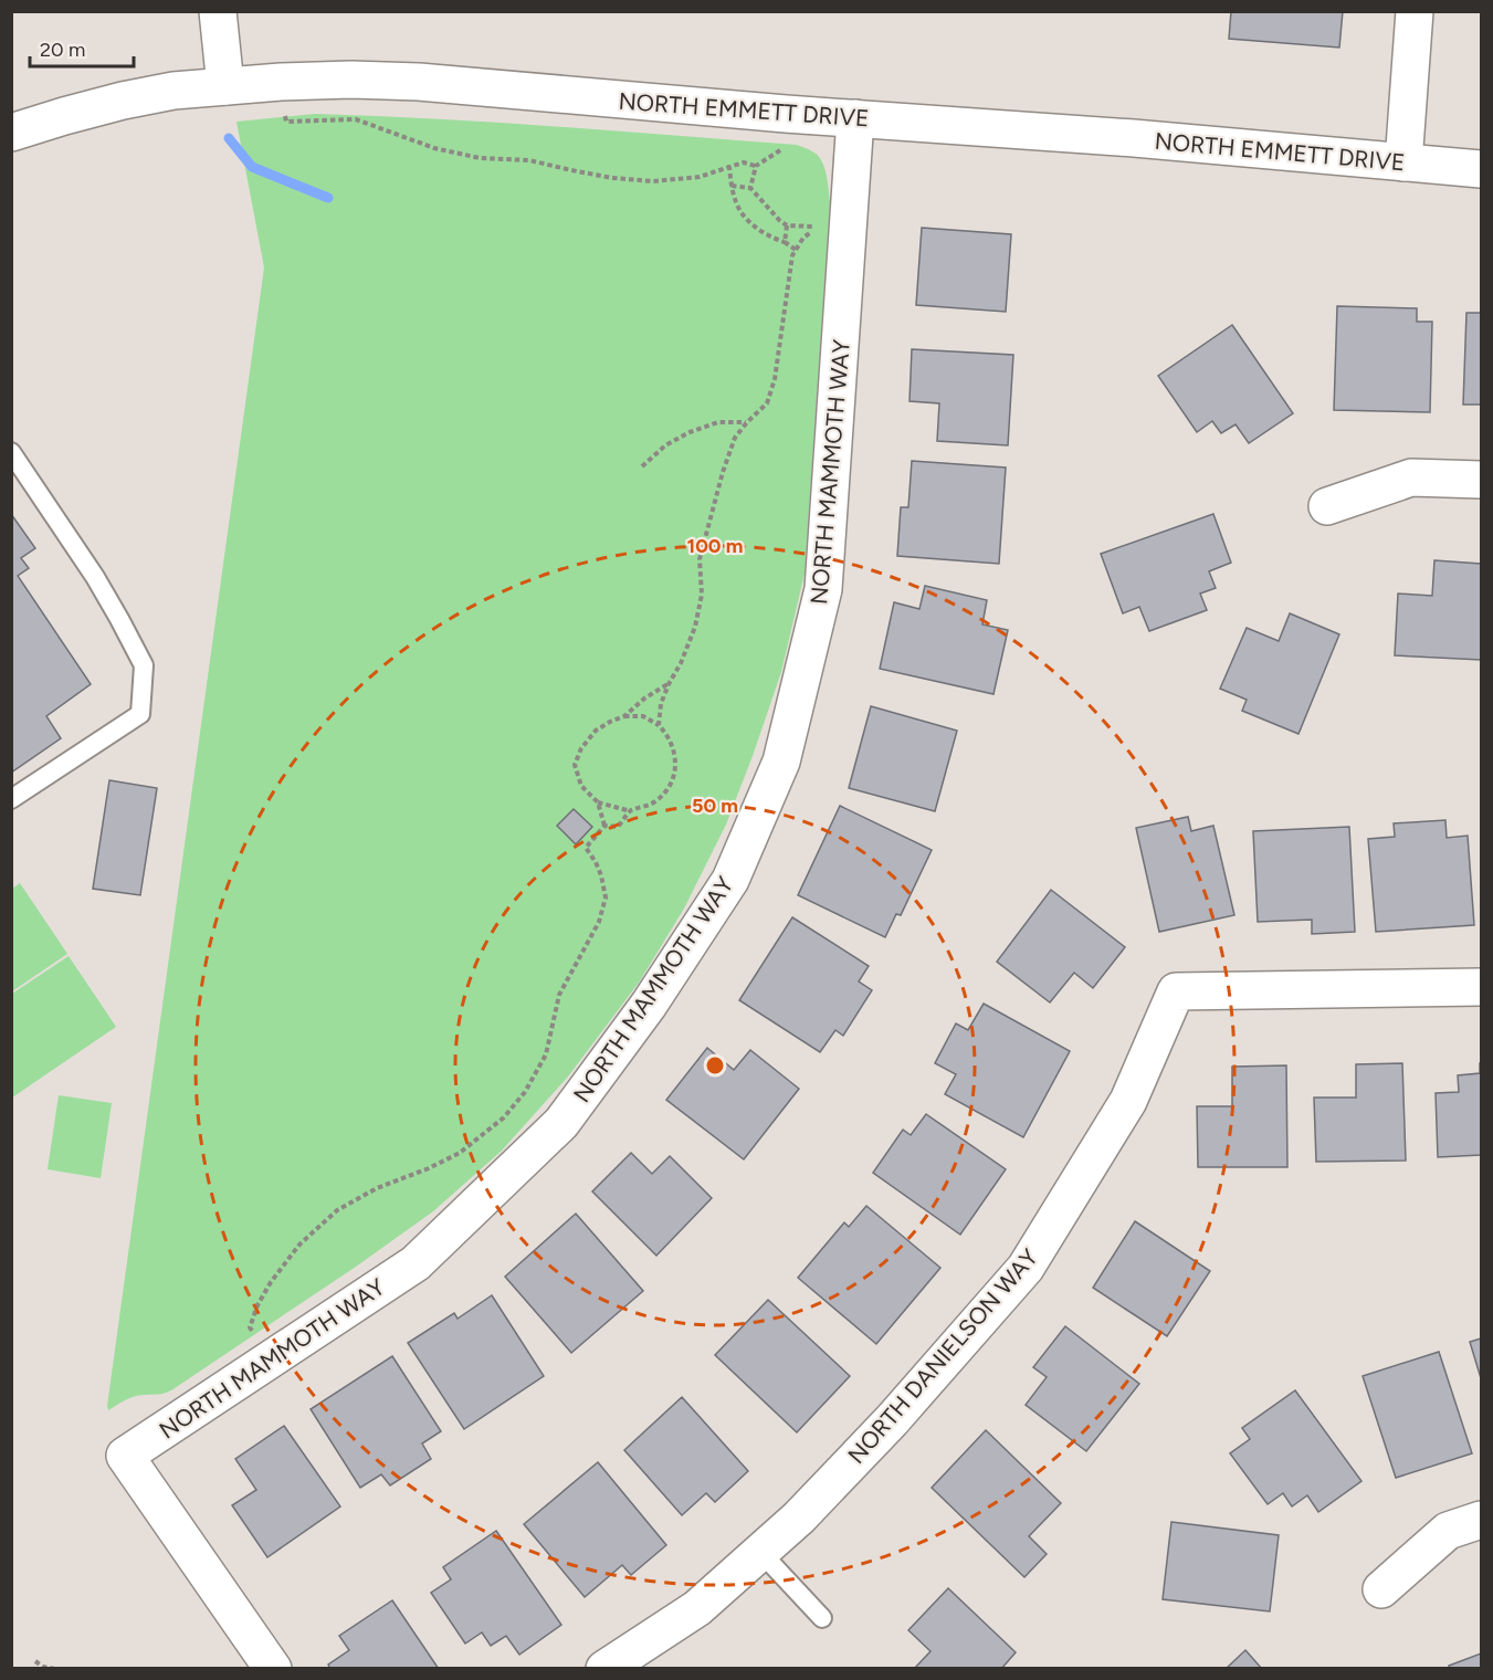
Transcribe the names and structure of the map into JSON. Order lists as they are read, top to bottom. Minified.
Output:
{"streets":{"street":["NORTH EMMETT DRIVE","NORTH MAMMOTH WAY","NORTH DANIELSON WAY"]},"crossings":[["NORTH EMMETT DRIVE","NORTH MAMMOTH WAY"]],"scale_bar":"20 m","rings":["100 m","50 m"]}
